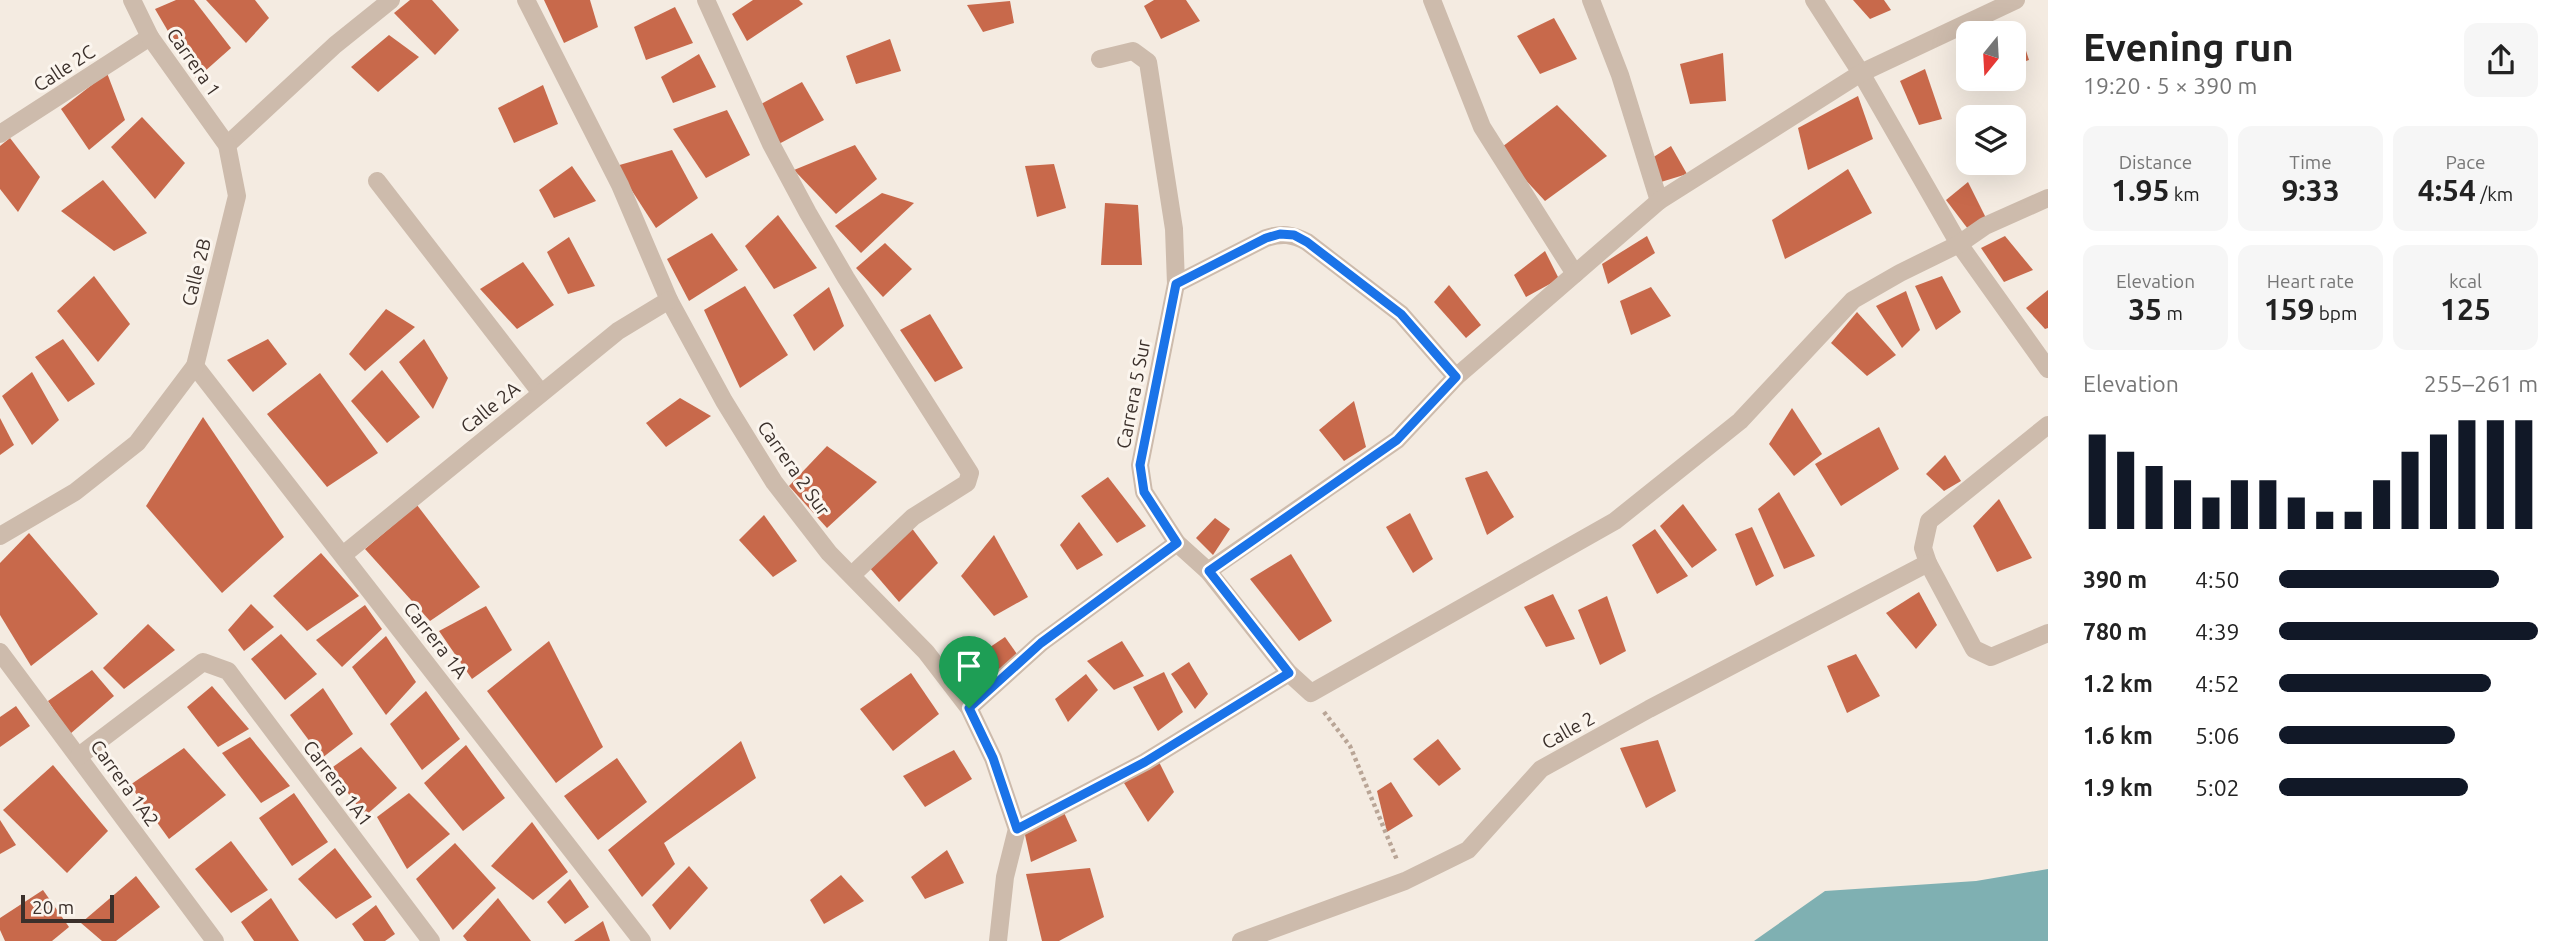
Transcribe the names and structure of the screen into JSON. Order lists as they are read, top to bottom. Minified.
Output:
{"streets":{"street":["Carrera 1","Calle 2C","Calle 2B","Carrera 5 Sur","Calle 2A","Carrera 2 Sur","Carrera 1A","Calle 2","Carrera 1A2","Carrera 1A1"]},"crossings":[["Carrera 1","Calle 2C"],["Carrera 1","Calle 2B"],["Calle 2B","Carrera 1A"],["Calle 2A","Carrera 2 Sur"],["Calle 2A","Carrera 1A"],["Carrera 1A2","Carrera 1A1"]],"scale_bar":"20 m","north":"bottom","page":{"heading":["Evening run","19:20 · 5 × 390 m"],"stats":[["Distance","1.95 km"],["Time","9:33"],["Pace","4:54 /km"],["Elevation","35 m"],["Heart rate","159 bpm"],["kcal","125"]],"chart":["Elevation","255–261 m"],"list":[{"name":"390 m","note":"4:50"},{"name":"780 m","note":"4:39"},{"name":"1.2 km","note":"4:52"},{"name":"1.6 km","note":"5:06"},{"name":"1.9 km","note":"5:02"}],"scale":"20 m"}}
